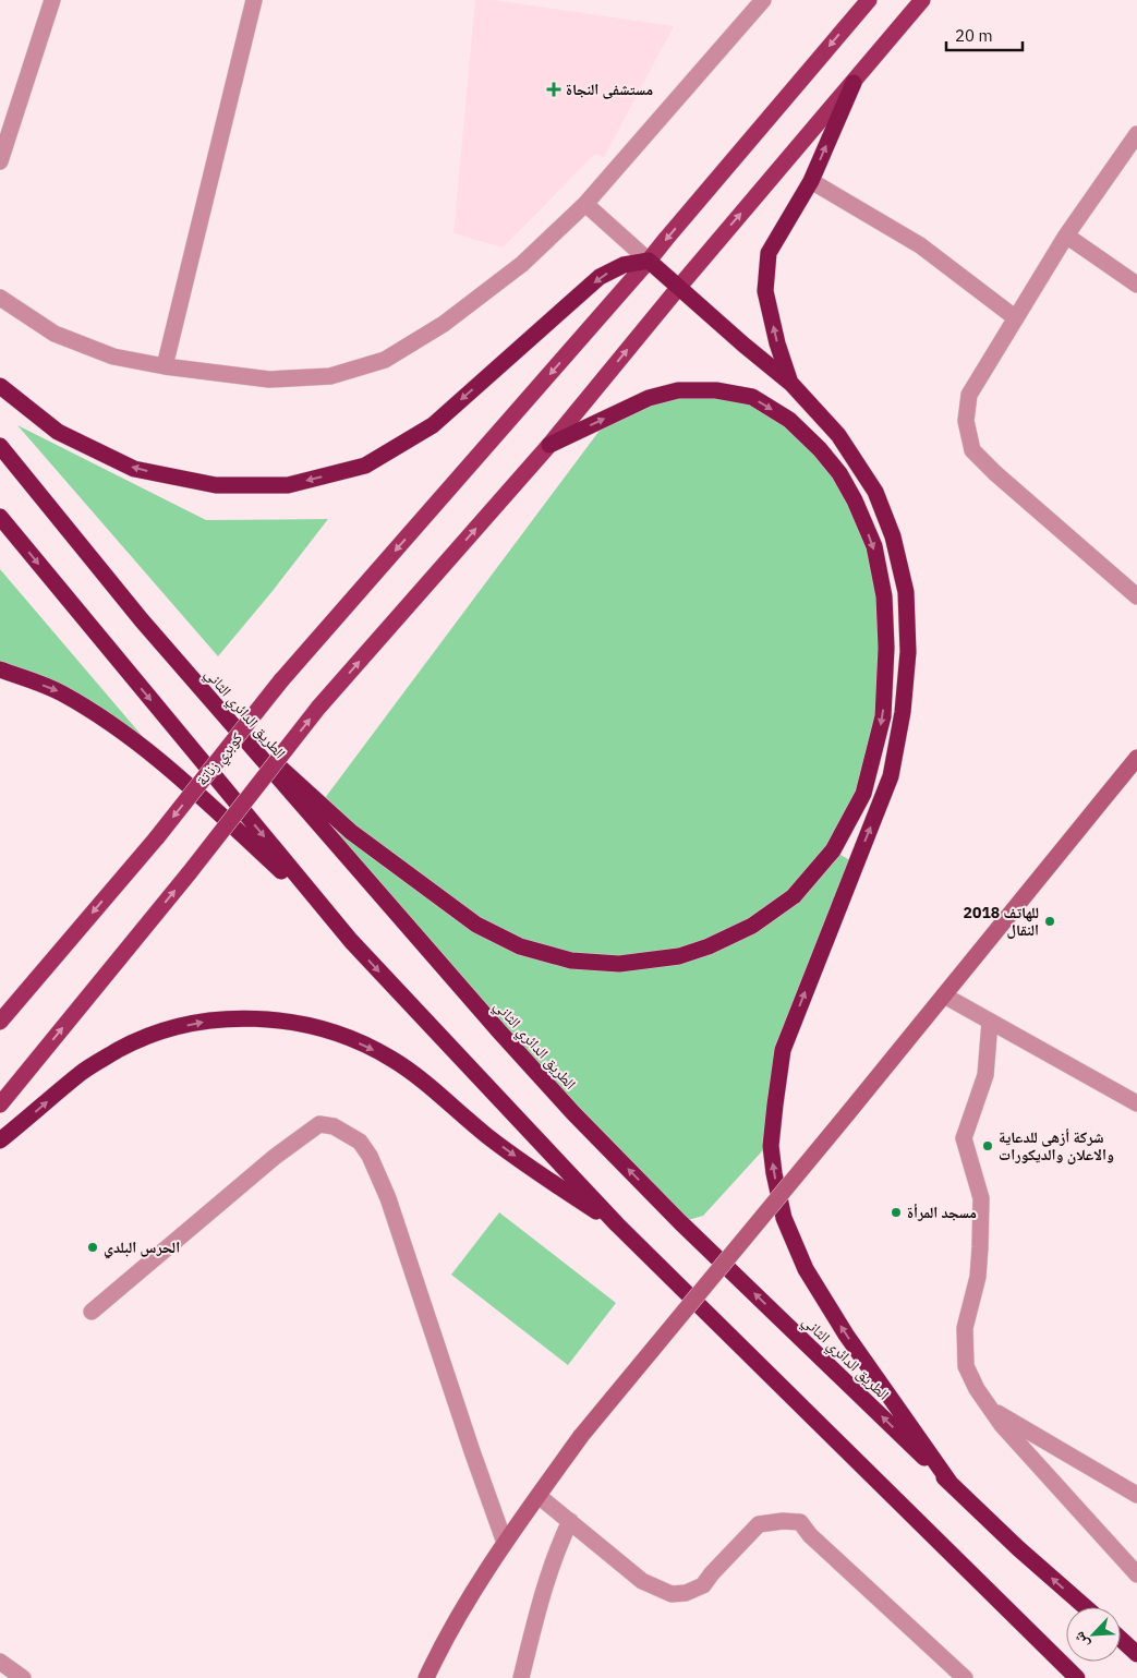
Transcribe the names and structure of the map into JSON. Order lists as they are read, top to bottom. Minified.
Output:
{"streets":{"highway":["الطريق الدائري الثاني"],"main road":["كوبري زناتة"]},"places":{"health":["مستشفى النجاة"],"other":["2018 للهاتف النقال","شركة أزهى للدعاية والاعلان والديكورات","مسجد المرأة","الحرس البلدي"]},"scale_bar":"20 m","north":"bottom left"}
